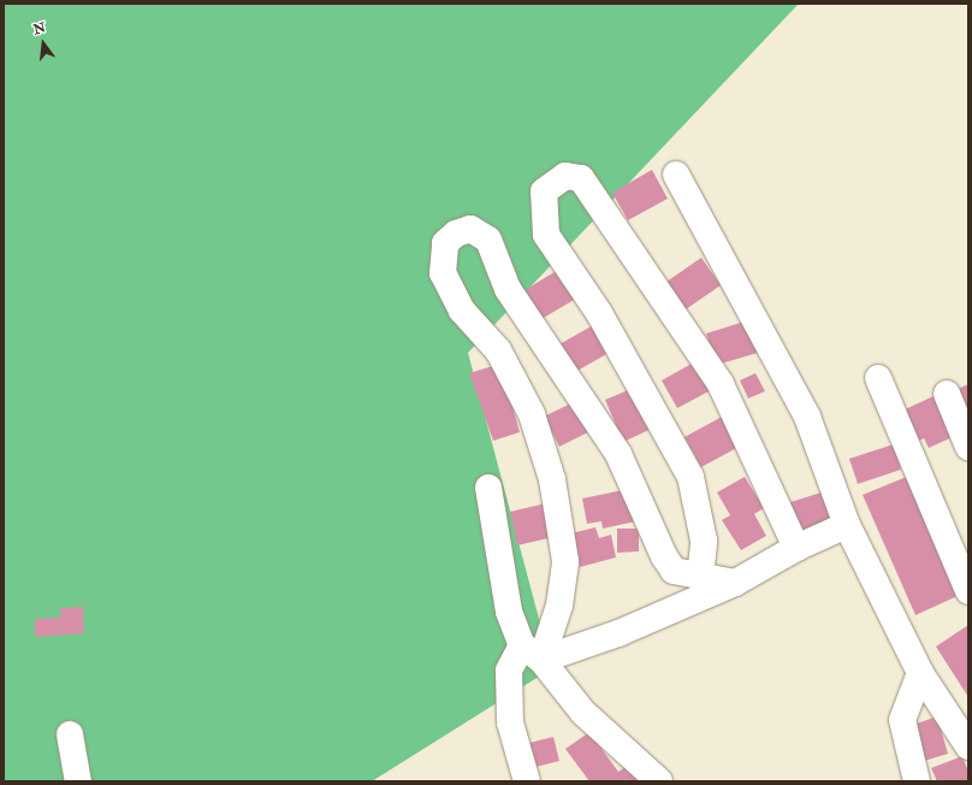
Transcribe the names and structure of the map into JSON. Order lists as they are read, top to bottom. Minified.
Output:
{"north":"top"}
